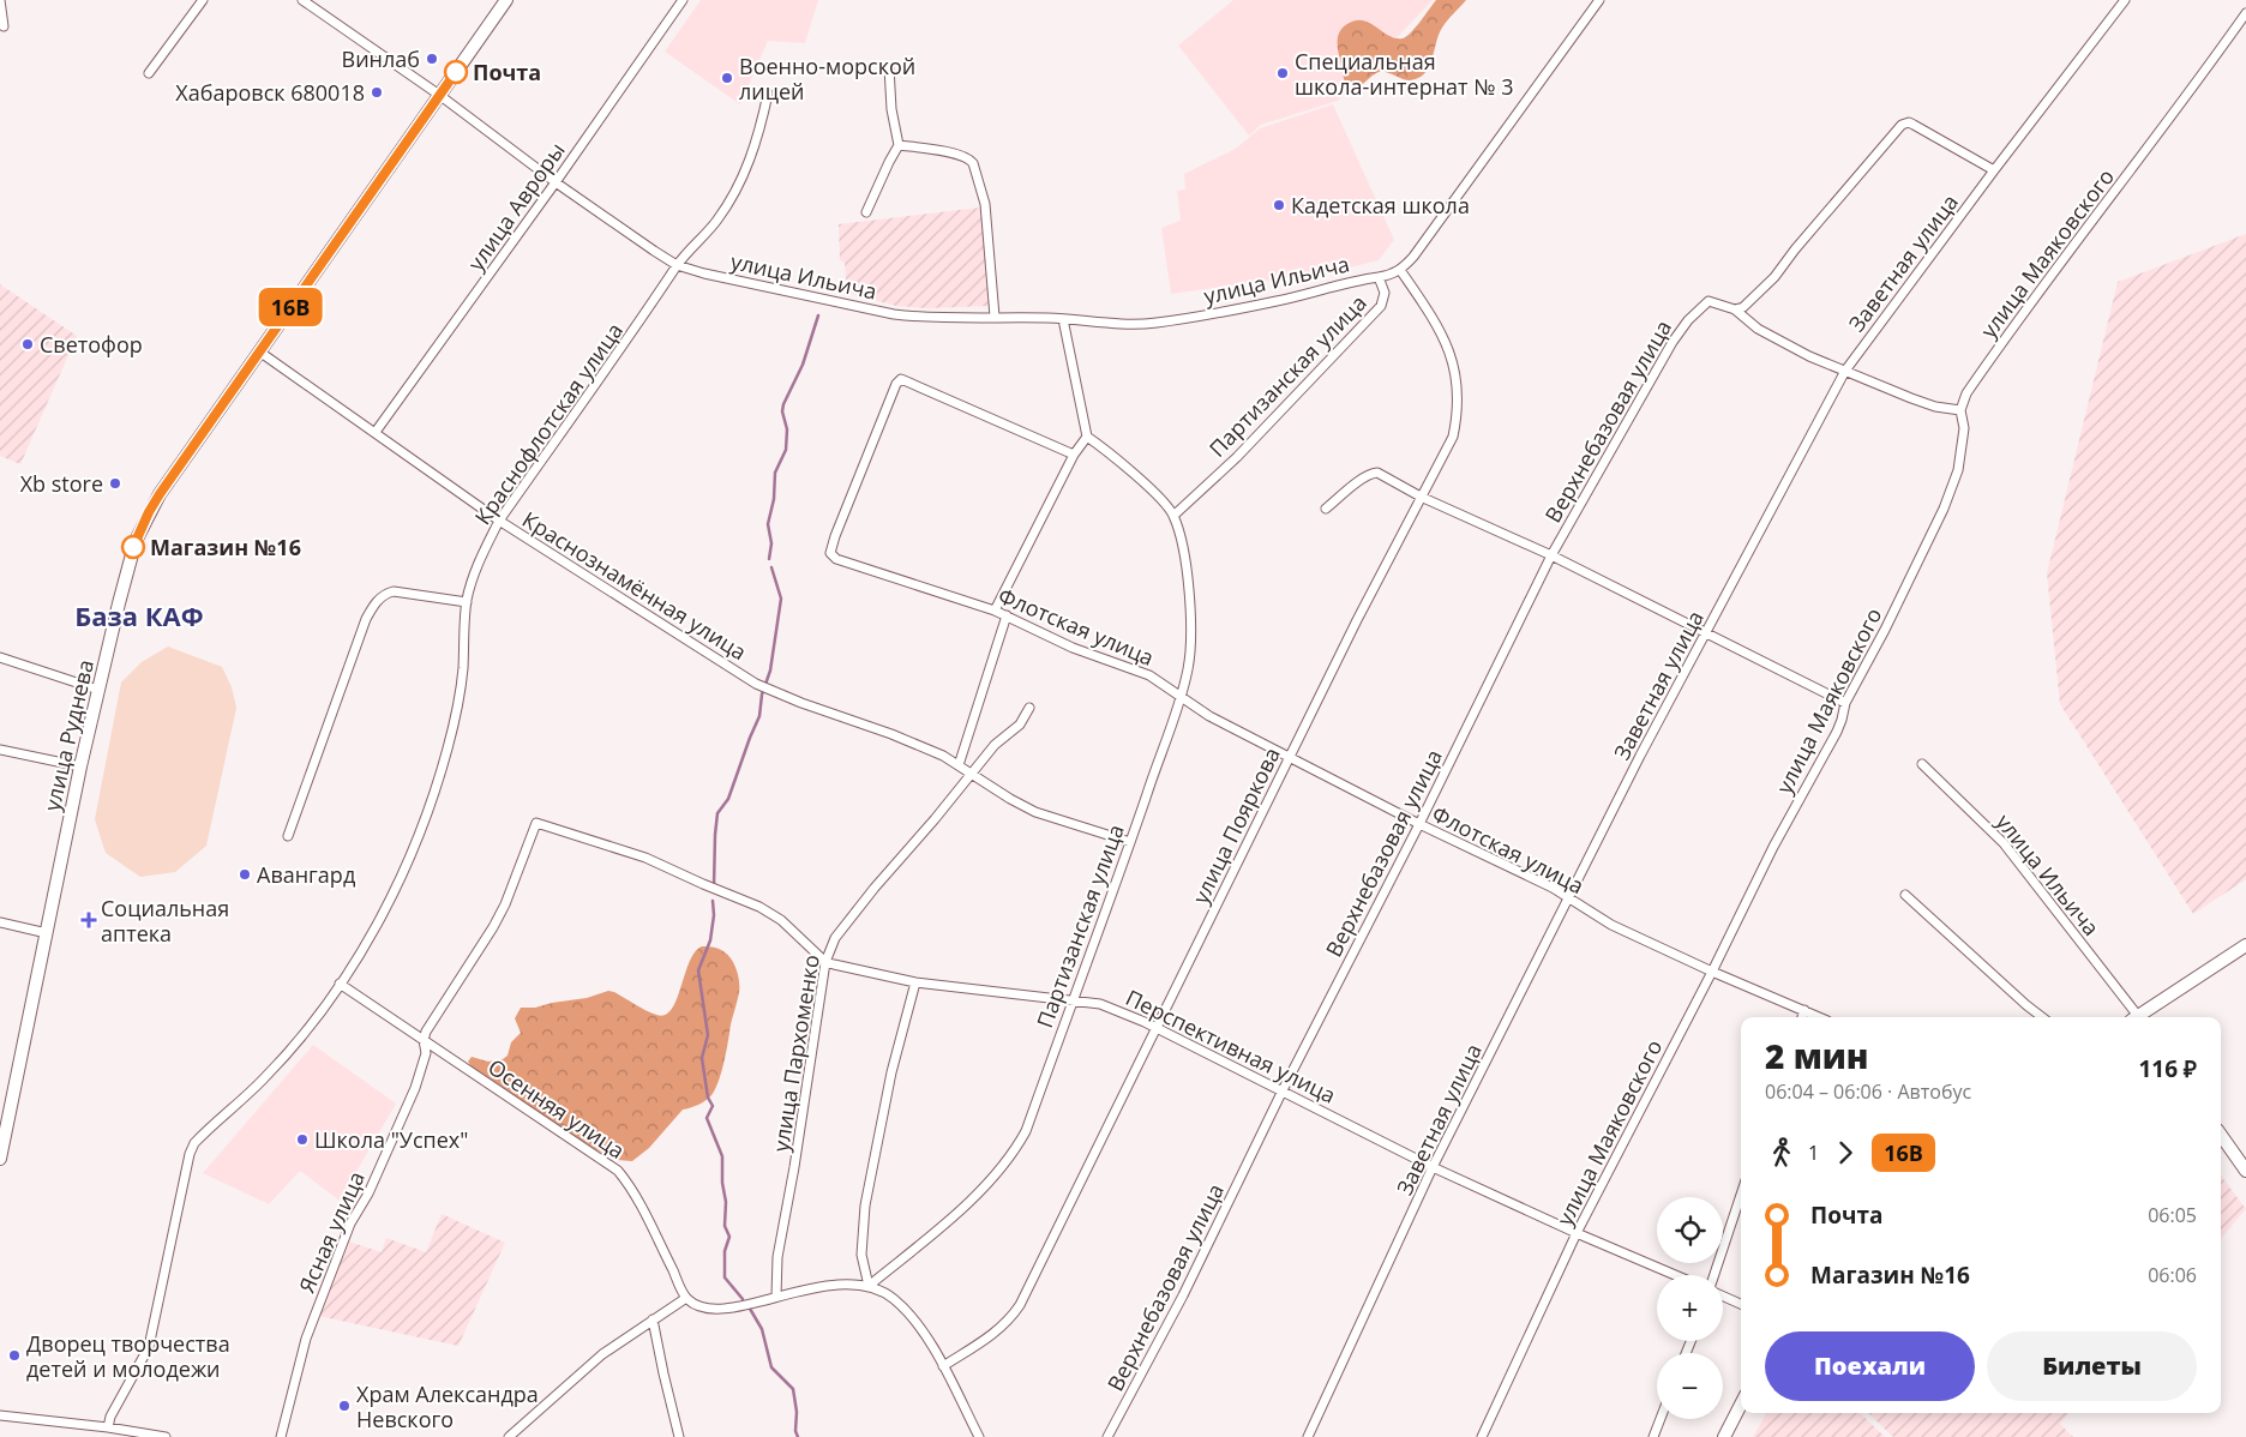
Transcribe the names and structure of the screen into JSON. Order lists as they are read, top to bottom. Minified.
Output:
{"streets":{"main road":["улица Руднева"],"street":["улица Авроры","улица Маяковского","Заветная улица","улица Ильича","Партизанская улица","Верхнебазовая улица","Краснофлотская улица","Краснознамённая улица","Флотская улица","улица Пояркова","Перспективная улица","улица Пархоменко","Осенняя улица","Ясная улица"]},"crossings":[["улица Авроры","улица Ильича"],["улица Авроры","Краснознамённая улица"],["улица Маяковского","Флотская улица"],["улица Маяковского","Перспективная улица"],["Заветная улица","Флотская улица"],["Заветная улица","Перспективная улица"],["улица Ильича","Партизанская улица"],["улица Ильича","Краснофлотская улица"],["улица Ильича","улица Руднева"],["Партизанская улица","Флотская улица"],["Партизанская улица","улица Пояркова"],["Партизанская улица","Перспективная улица"],["Верхнебазовая улица","Флотская улица"],["Верхнебазовая улица","Перспективная улица"],["Краснофлотская улица","Краснознамённая улица"],["Краснофлотская улица","Осенняя улица"],["Краснознамённая улица","улица Руднева"],["Флотская улица","улица Пояркова"],["улица Пояркова","Перспективная улица"],["Перспективная улица","улица Пархоменко"],["Перспективная улица","Ясная улица"],["Осенняя улица","Ясная улица"]],"districts":["База КАФ"],"places":{"other":["Винлаб","Почта","Специальная школа-интернат № 3","Военно-морской лицей","Хабаровск 680018","Кадетская школа","Светофор","Xb store","Магазин №16","Авангард","Школа \"Успех\"","Дворец творчества детей и молодежи","Храм Александра Невского"],"health":["Социальная аптека"]},"lines":["bus line 16В"],"page":{"on_map":"16В","heading":["2 мин","06:04 – 06:06 · Автобус","116 ₽"],"legs":["1","16В"],"list":[{"name":"Почта","value":"06:05"},{"name":"Магазин №16","value":"06:06"}],"map_buttons":["+","−"],"buttons":["Поехали","Билеты"]}}
